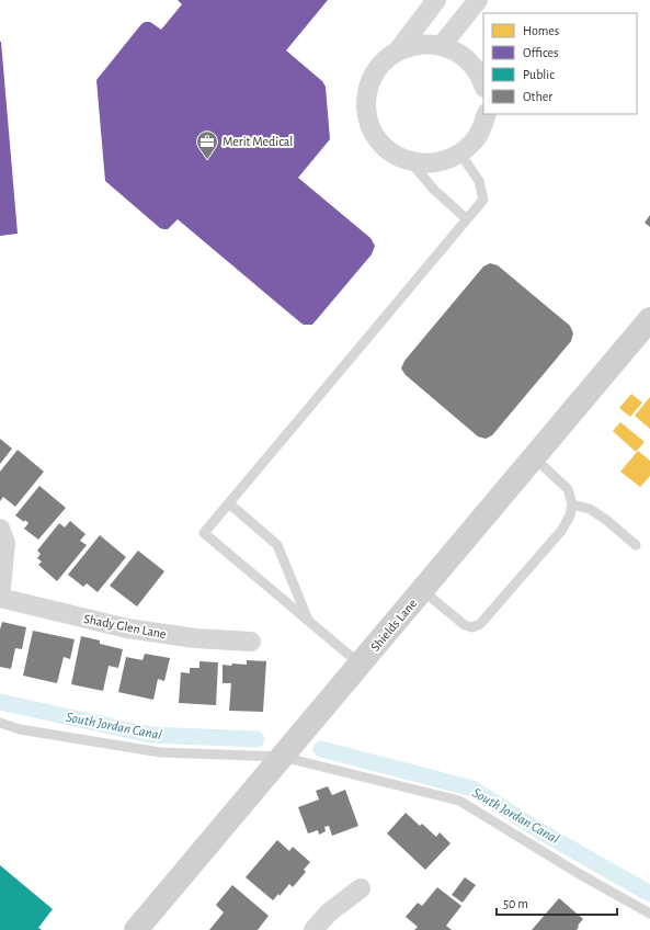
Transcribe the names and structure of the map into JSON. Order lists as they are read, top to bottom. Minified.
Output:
{"streets":{"main road":["Shields Lane"],"street":["Shady Glen Lane"]},"water":["South Jordan Canal"],"places":{"office":["Merit Medical"]},"legend":["Homes","Offices","Public","Other"],"scale_bar":"50 m"}
